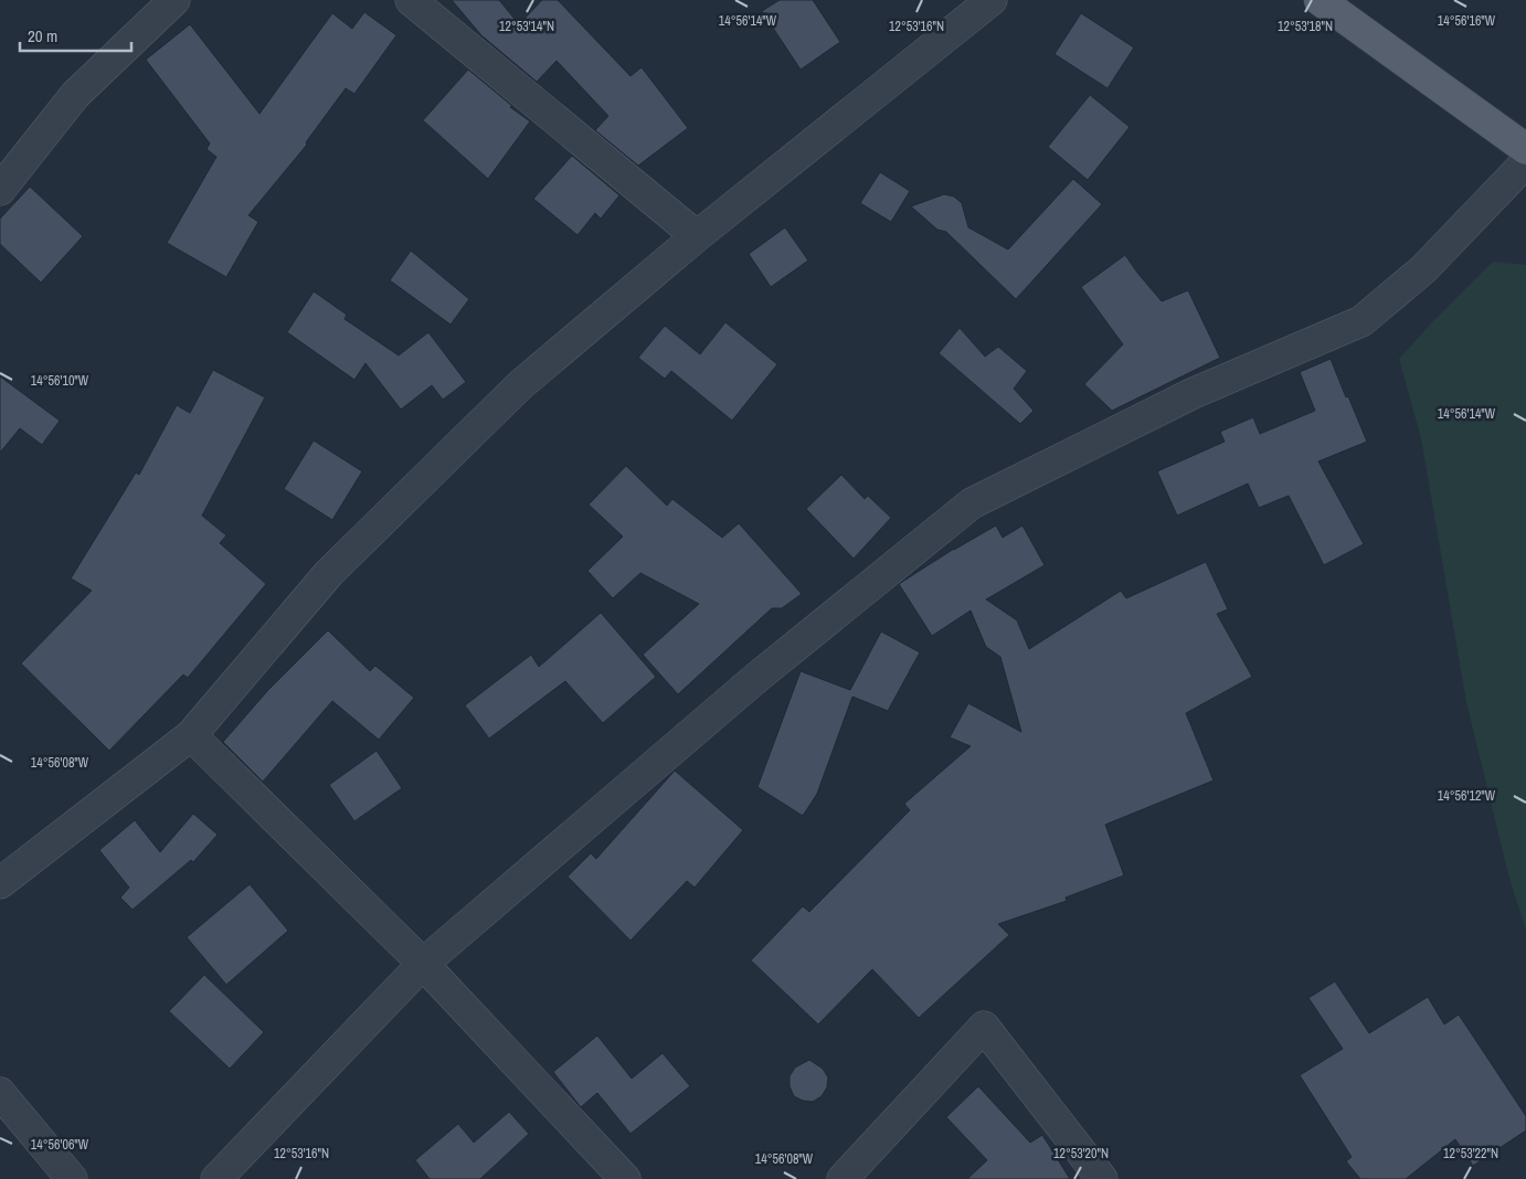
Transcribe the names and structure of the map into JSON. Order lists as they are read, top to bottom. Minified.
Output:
{"scale_bar":"20 m","coordinates":["14°56'14\"W","14°56'16\"W","12°53'14\"N","12°53'16\"N","12°53'18\"N","14°56'10\"W","14°56'08\"W","14°56'12\"W","14°56'06\"W","12°53'20\"N","12°53'22\"N"]}
